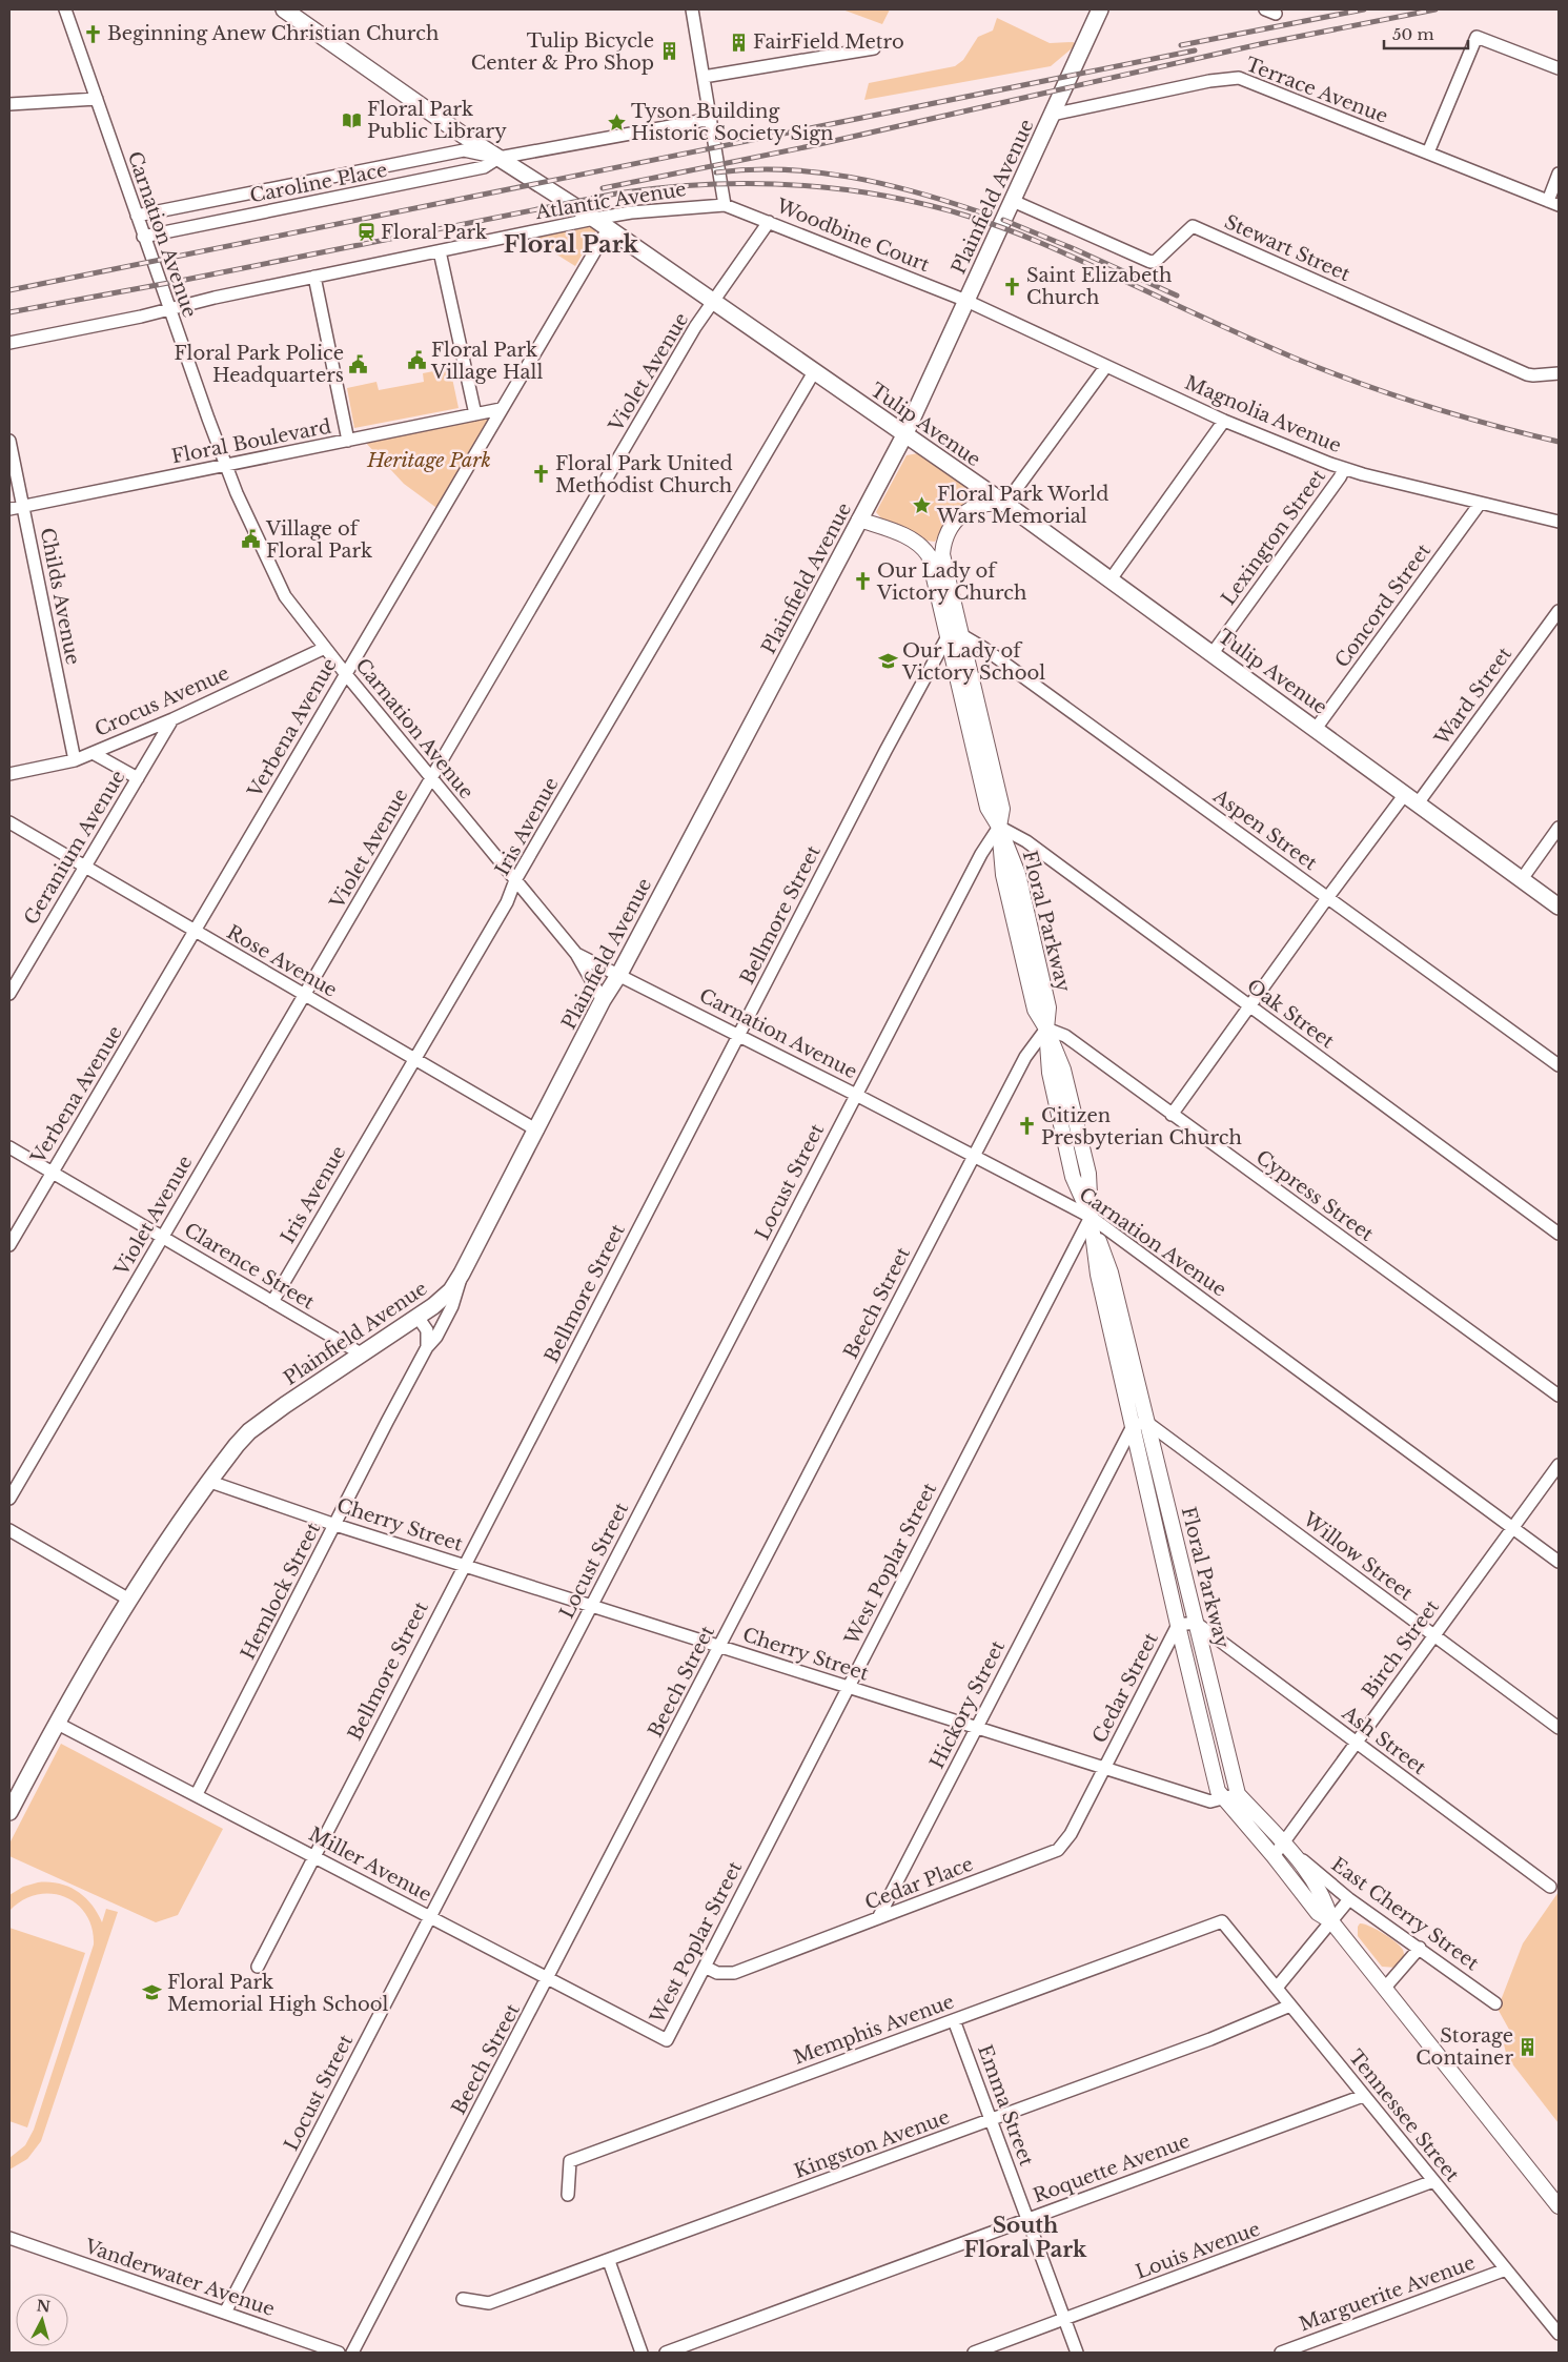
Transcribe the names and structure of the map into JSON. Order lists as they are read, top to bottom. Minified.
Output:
{"streets":{"main road":["Plainfield Avenue","Tulip Avenue"],"street":["Terrace Avenue","Caroline Place","Atlantic Avenue","Carnation Avenue","Woodbine Court","Stewart Street","Violet Avenue","Magnolia Avenue","Floral Boulevard","Lexington Street","Childs Avenue","Concord Street","Ward Street","Crocus Avenue","Verbena Avenue","Iris Avenue","Aspen Street","Geranium Avenue","Bellmore Street","Floral Parkway","Rose Avenue","Oak Street","Locust Street","Cypress Street","Clarence Street","Beech Street","Cherry Street","Willow Street","West Poplar Street","Hemlock Street","Birch Street","Cedar Street","Hickory Street","Ash Street","Miller Avenue","Cedar Place","East Cherry Street","Memphis Avenue","Emma Street","Tennessee Street","Kingston Avenue","Roquette Avenue","Louis Avenue","Vanderwater Avenue","Marguerite Avenue"]},"crossings":[["Terrace Avenue","Plainfield Avenue"],["Caroline Place","Carnation Avenue"],["Caroline Place","Tulip Avenue"],["Plainfield Avenue","Carnation Avenue"],["Plainfield Avenue","Woodbine Court"],["Plainfield Avenue","Stewart Street"],["Plainfield Avenue","Magnolia Avenue"],["Plainfield Avenue","Tulip Avenue"],["Plainfield Avenue","Rose Avenue"],["Plainfield Avenue","Clarence Street"],["Plainfield Avenue","Cherry Street"],["Plainfield Avenue","Hemlock Street"],["Plainfield Avenue","Miller Avenue"],["Atlantic Avenue","Carnation Avenue"],["Atlantic Avenue","Woodbine Court"],["Atlantic Avenue","Tulip Avenue"],["Carnation Avenue","Violet Avenue"],["Carnation Avenue","Floral Boulevard"],["Carnation Avenue","Crocus Avenue"],["Carnation Avenue","Verbena Avenue"],["Carnation Avenue","Iris Avenue"],["Carnation Avenue","Bellmore Street"],["Carnation Avenue","Floral Parkway"],["Carnation Avenue","Locust Street"],["Carnation Avenue","Beech Street"],["Carnation Avenue","West Poplar Street"],["Carnation Avenue","Birch Street"],["Woodbine Court","Violet Avenue"],["Woodbine Court","Magnolia Avenue"],["Violet Avenue","Tulip Avenue"],["Violet Avenue","Rose Avenue"],["Violet Avenue","Clarence Street"],["Magnolia Avenue","Lexington Street"],["Magnolia Avenue","Concord Street"],["Tulip Avenue","Lexington Street"],["Tulip Avenue","Concord Street"],["Tulip Avenue","Ward Street"],["Tulip Avenue","Verbena Avenue"],["Tulip Avenue","Iris Avenue"],["Floral Boulevard","Childs Avenue"],["Floral Boulevard","Verbena Avenue"],["Childs Avenue","Crocus Avenue"],["Ward Street","Aspen Street"],["Ward Street","Oak Street"],["Ward Street","Cypress Street"],["Crocus Avenue","Geranium Avenue"],["Verbena Avenue","Rose Avenue"],["Verbena Avenue","Clarence Street"],["Iris Avenue","Rose Avenue"],["Iris Avenue","Clarence Street"],["Aspen Street","Bellmore Street"],["Aspen Street","Floral Parkway"],["Geranium Avenue","Rose Avenue"],["Bellmore Street","Floral Parkway"],["Bellmore Street","Cherry Street"],["Bellmore Street","Miller Avenue"],["Floral Parkway","Oak Street"],["Floral Parkway","Locust Street"],["Floral Parkway","Cypress Street"],["Floral Parkway","Beech Street"],["Floral Parkway","Cherry Street"],["Floral Parkway","Willow Street"],["Floral Parkway","West Poplar Street"],["Floral Parkway","Birch Street"],["Floral Parkway","Cedar Street"],["Floral Parkway","Hickory Street"],["Floral Parkway","Ash Street"],["Floral Parkway","East Cherry Street"],["Oak Street","Locust Street"],["Locust Street","Cherry Street"],["Locust Street","Miller Avenue"],["Locust Street","Vanderwater Avenue"],["Cypress Street","Beech Street"],["Beech Street","Cherry Street"],["Beech Street","Miller Avenue"],["Cherry Street","West Poplar Street"],["Cherry Street","Hemlock Street"],["Cherry Street","Cedar Street"],["Cherry Street","Hickory Street"],["Cherry Street","Cedar Place"],["Willow Street","Birch Street"],["Willow Street","Hickory Street"],["West Poplar Street","Miller Avenue"],["West Poplar Street","Cedar Place"],["Hemlock Street","Miller Avenue"],["Birch Street","Ash Street"],["Birch Street","East Cherry Street"],["Cedar Street","Cedar Place"],["Hickory Street","Cedar Place"],["Memphis Avenue","Emma Street"],["Memphis Avenue","Tennessee Street"],["Emma Street","Kingston Avenue"],["Emma Street","Roquette Avenue"],["Emma Street","Louis Avenue"],["Tennessee Street","Kingston Avenue"],["Tennessee Street","Roquette Avenue"],["Tennessee Street","Louis Avenue"],["Tennessee Street","Marguerite Avenue"]],"districts":["Floral Park","South Floral Park"],"parks":["Heritage Park"],"places":{"church":["Beginning Anew Christian Church","Saint Elizabeth Church","Floral Park United Methodist Church","Our Lady of Victory Church","Citizen Presbyterian Church"],"building":["FairField Metro","Tulip Bicycle Center & Pro Shop","Storage Container"],"library":["Floral Park Public Library"],"place":["Tyson Building Historic Society Sign","Floral Park World Wars Memorial"],"station":["Floral Park"],"public building":["Floral Park Village Hall","Floral Park Police Headquarters","Village of Floral Park"],"school or university":["Our Lady of Victory School","Floral Park Memorial High School"]},"scale_bar":"50 m","north":"top"}
